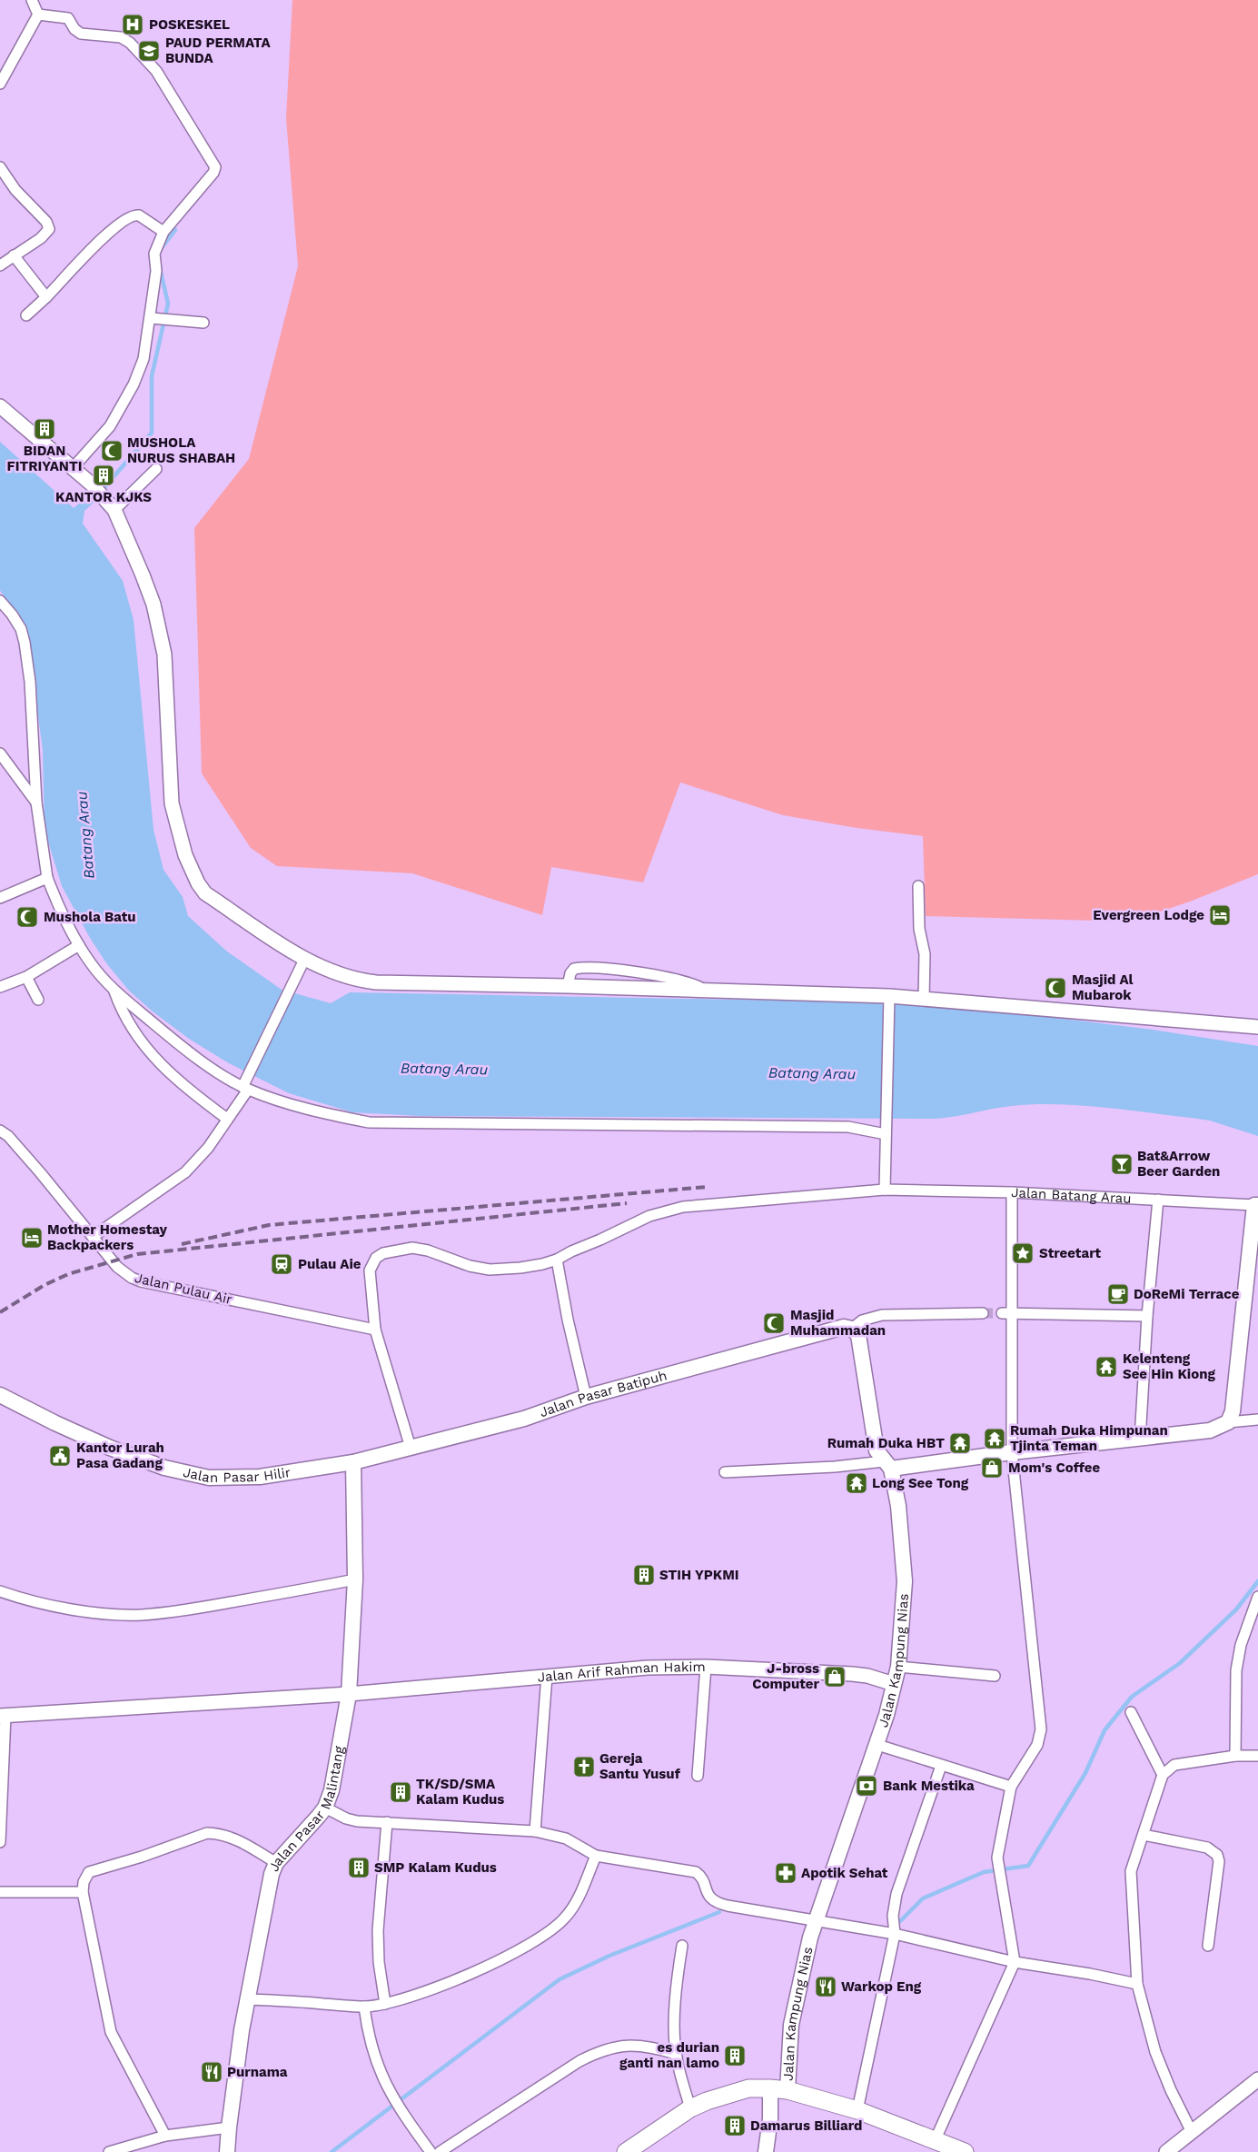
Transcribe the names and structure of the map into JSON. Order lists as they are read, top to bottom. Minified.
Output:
{"streets":{"main road":["Jalan Pasar Batipuh","Jalan Pasar Hilir","Jalan Kampung Nias","Jalan Pasar Malintang"],"street":["Jalan Batang Arau","Jalan Pulau Air","Jalan Arif Rahman Hakim"]},"crossings":[["Jalan Batang Arau","Jalan Pulau Air"],["Jalan Batang Arau","Jalan Pasar Batipuh"],["Jalan Pasar Batipuh","Jalan Pasar Hilir"],["Jalan Pasar Batipuh","Jalan Kampung Nias"],["Jalan Pasar Batipuh","Jalan Pasar Malintang"],["Jalan Pasar Hilir","Jalan Pasar Malintang"],["Jalan Kampung Nias","Jalan Arif Rahman Hakim"],["Jalan Arif Rahman Hakim","Jalan Pasar Malintang"]],"water":["Batang Arau"],"places":{"hospital":["POSKESKEL"],"school or university":["PAUD PERMATA BUNDA"],"building":["BIDAN FITRIYANTI","KANTOR KJKS","STIH YPKMI","TK/SD/SMA Kalam Kudus","SMP Kalam Kudus","es durian ganti nan lamo","Damarus Billiard"],"mosque":["MUSHOLA NURUS SHABAH","Mushola Batu","Masjid Al Mubarok","Masjid Muhammadan"],"hotel":["Evergreen Lodge","Mother Homestay Backpackers"],"bar":["Bat&Arrow Beer Garden"],"place":["Streetart"],"station":["Pulau Aie"],"cafe":["DoReMi Terrace"],"temple":["Kelenteng See Hin Kiong","Rumah Duka Himpunan Tjinta Teman","Rumah Duka HBT","Long See Tong"],"public building":["Kantor Lurah Pasa Gadang"],"shop":["Mom's Coffee","J-bross Computer"],"church":["Gereja Santu Yusuf"],"bank":["Bank Mestika"],"pharmacy":["Apotik Sehat"],"restaurant":["Warkop Eng","Purnama"]}}
